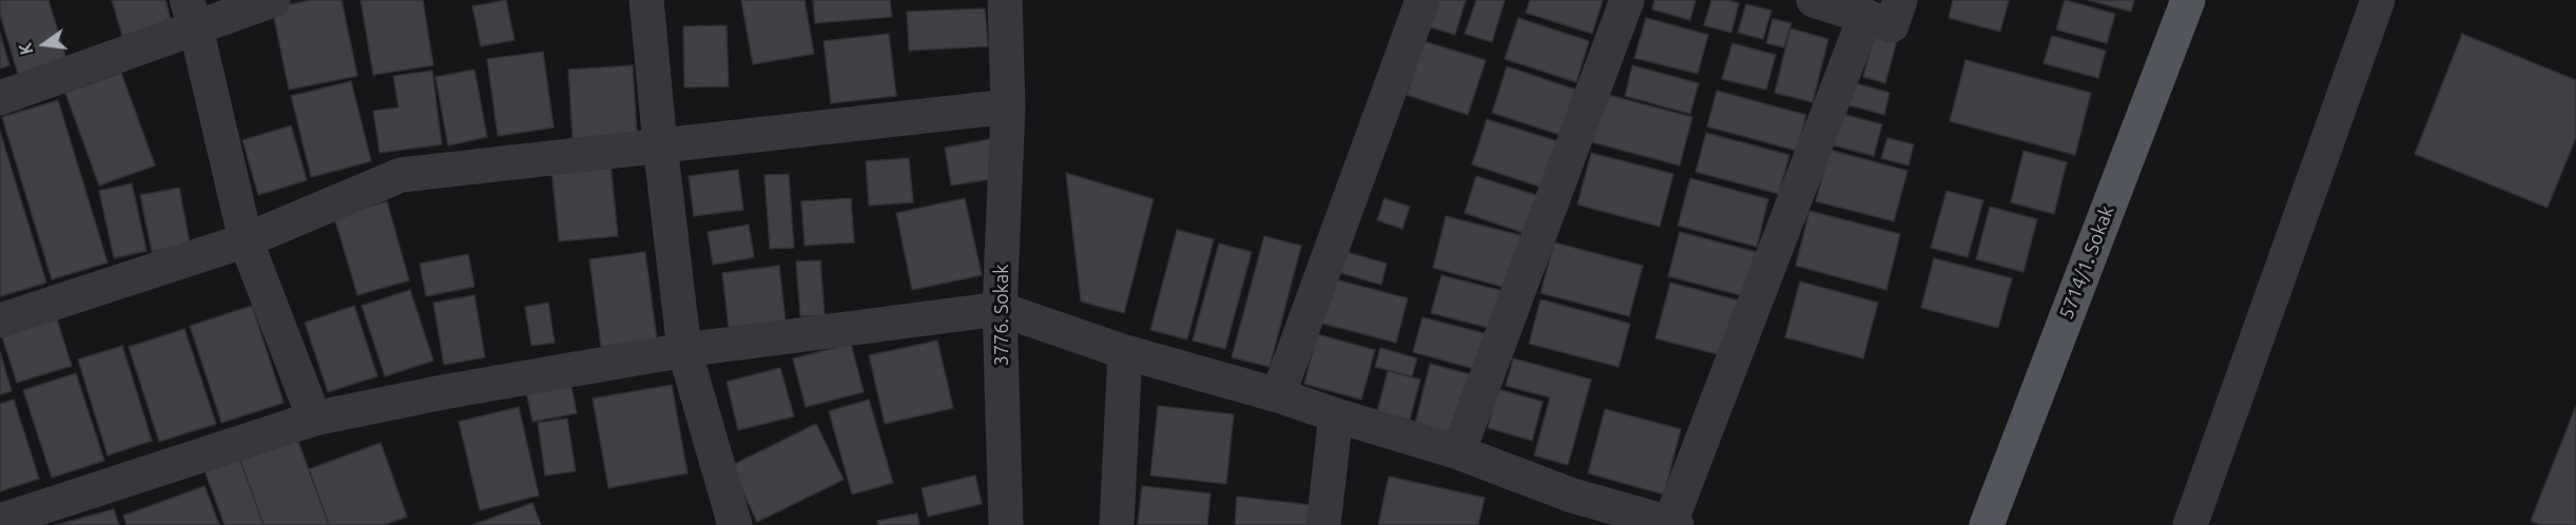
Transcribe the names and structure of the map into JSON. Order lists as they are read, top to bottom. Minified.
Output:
{"streets":{"main road":["5714/1. Sokak"],"street":["3776. Sokak"]},"north":"left"}
